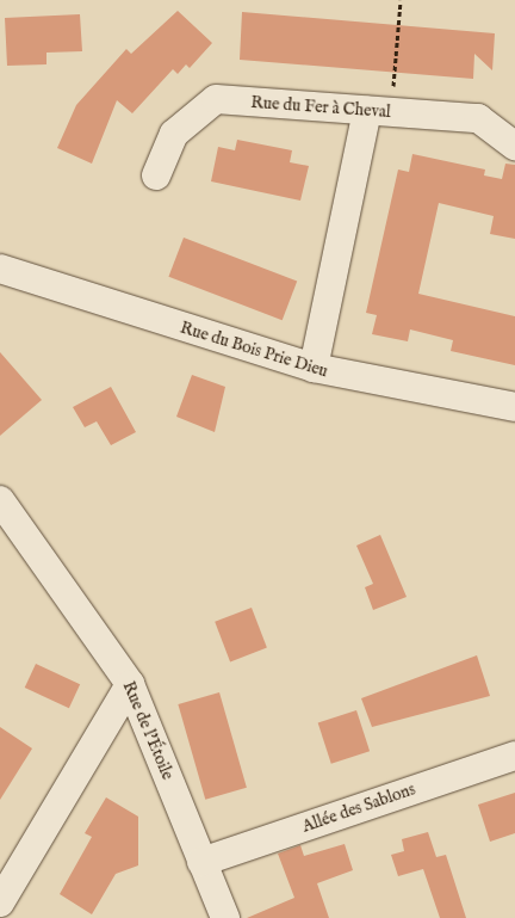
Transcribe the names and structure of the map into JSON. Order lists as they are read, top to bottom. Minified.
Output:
{"streets":{"street":["Rue du Fer à Cheval","Rue du Bois Prie Dieu","Rue de l'Étoile","Allée des Sablons"]},"crossings":[["Rue de l'Étoile","Allée des Sablons"]]}
